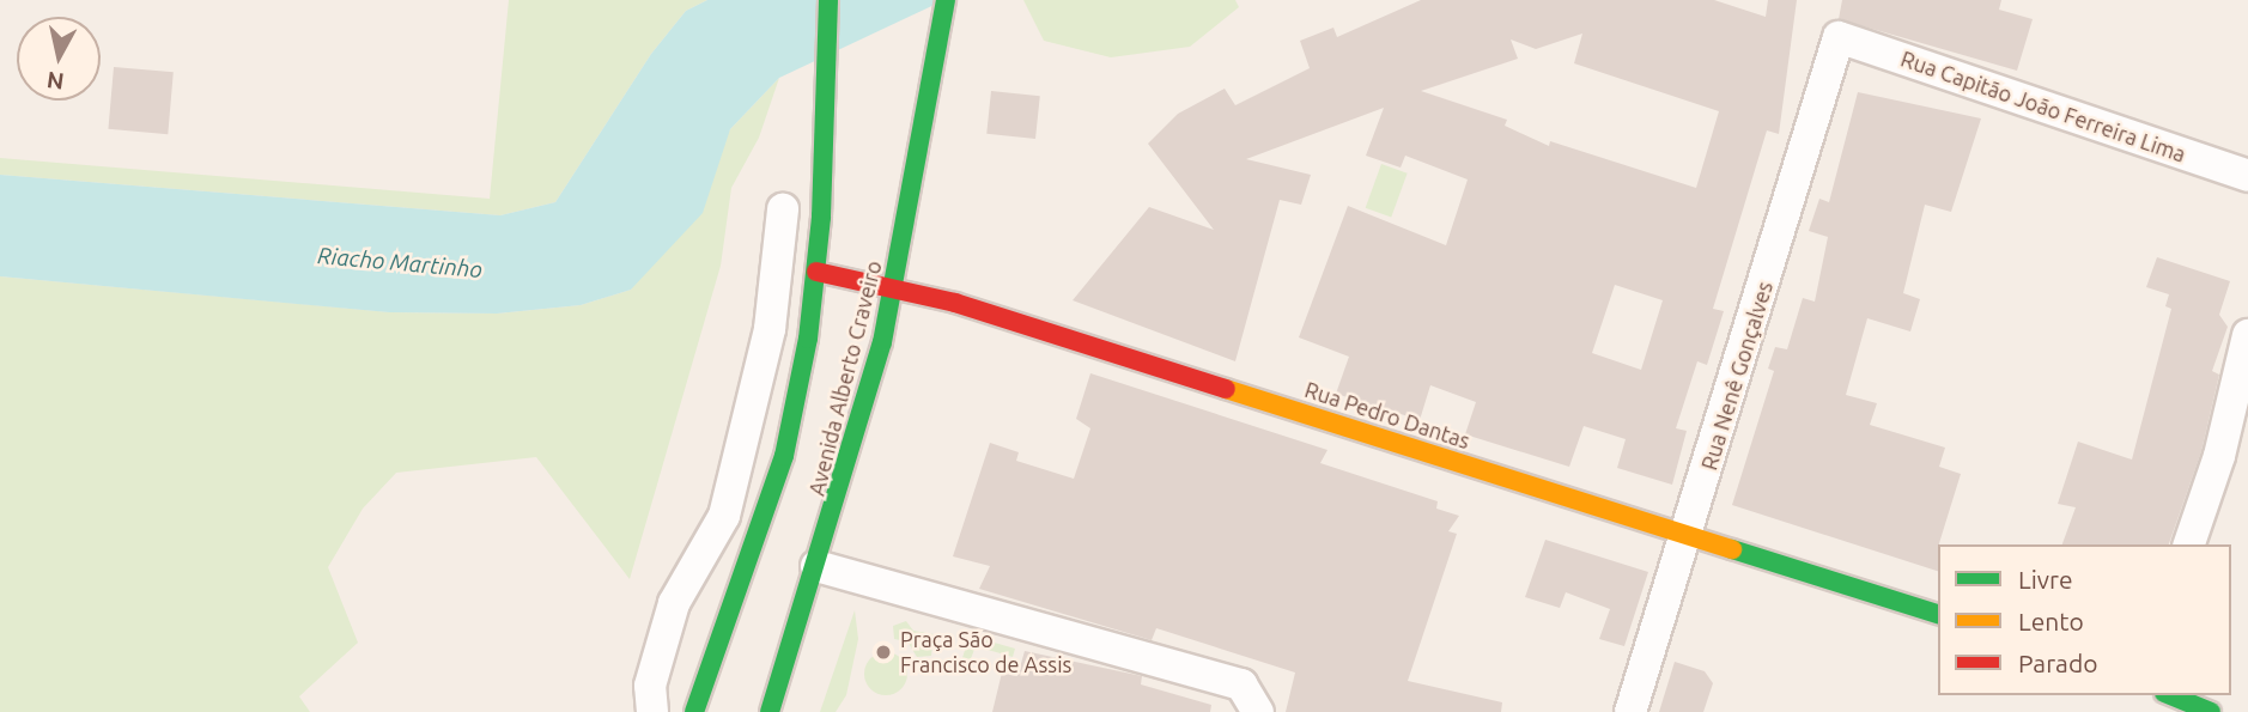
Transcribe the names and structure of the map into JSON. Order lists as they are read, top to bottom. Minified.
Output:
{"streets":{"main road":["Avenida Alberto Craveiro","Rua Pedro Dantas"],"street":["Rua Capitão João Ferreira Lima","Rua Nenê Gonçalves"]},"crossings":[["Rua Capitão João Ferreira Lima","Rua Nenê Gonçalves"],["Rua Nenê Gonçalves","Rua Pedro Dantas"],["Avenida Alberto Craveiro","Rua Pedro Dantas"]],"water":["Riacho Martinho"],"places":["Praça São Francisco de Assis"],"legend":["Livre","Lento","Parado"],"north":"bottom"}
